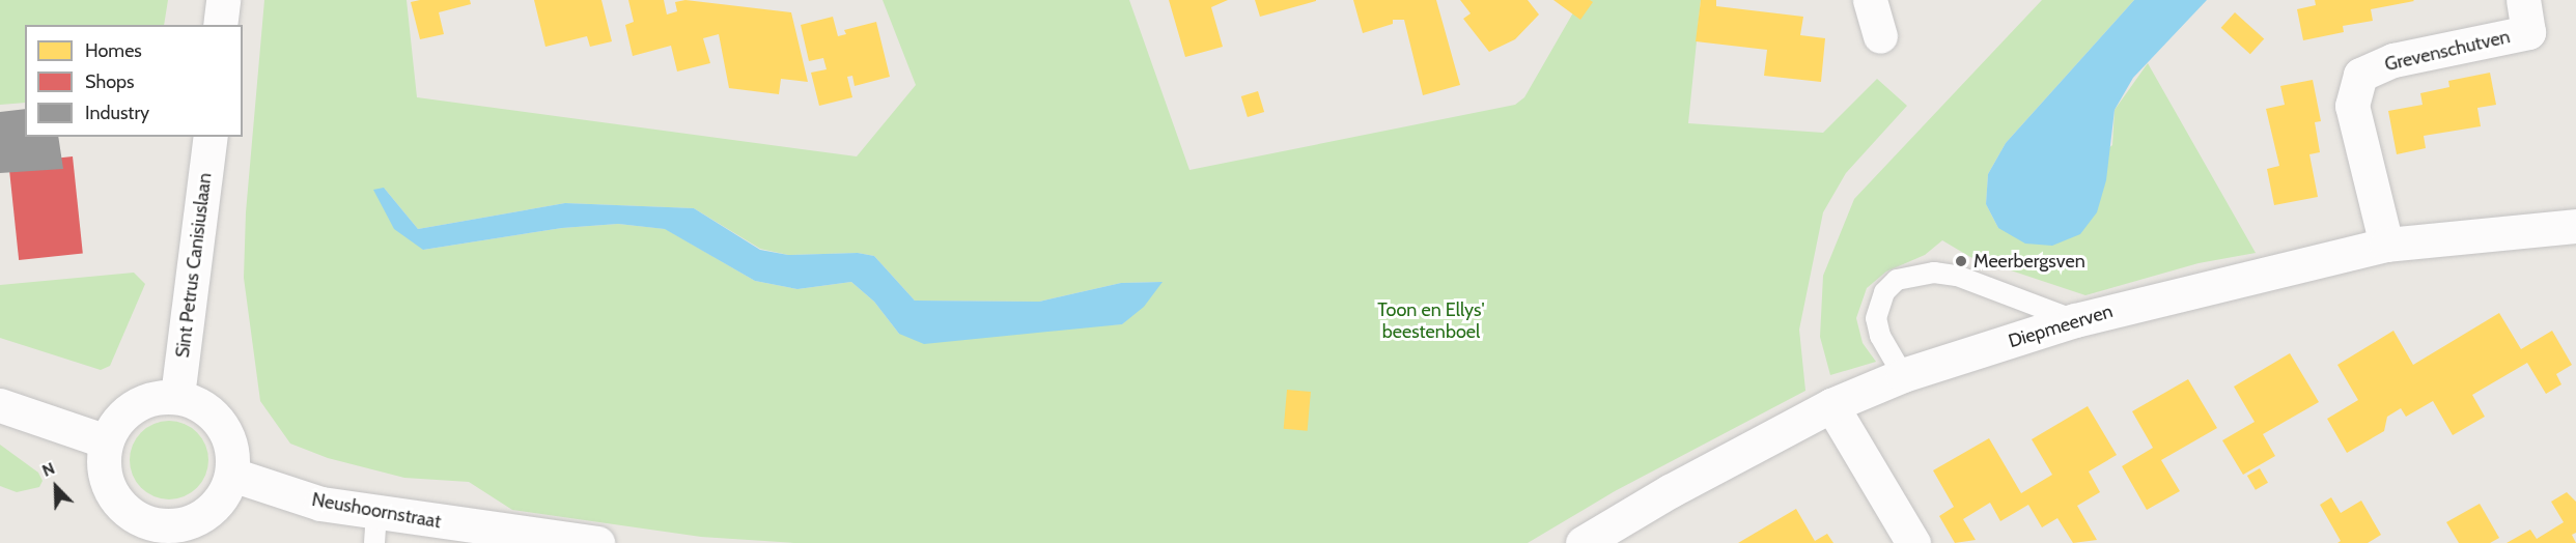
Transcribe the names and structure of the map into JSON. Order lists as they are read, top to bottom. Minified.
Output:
{"streets":{"street":["Grevenschutven","Sint Petrus Canisiuslaan","Diepmeerven","Neushoornstraat"]},"crossings":[["Grevenschutven","Diepmeerven"],["Sint Petrus Canisiuslaan","Neushoornstraat"]],"parks":["Toon en Ellys' beestenboel"],"places":["Meerbergsven"],"legend":["Homes","Shops","Industry"],"north":"top left"}
